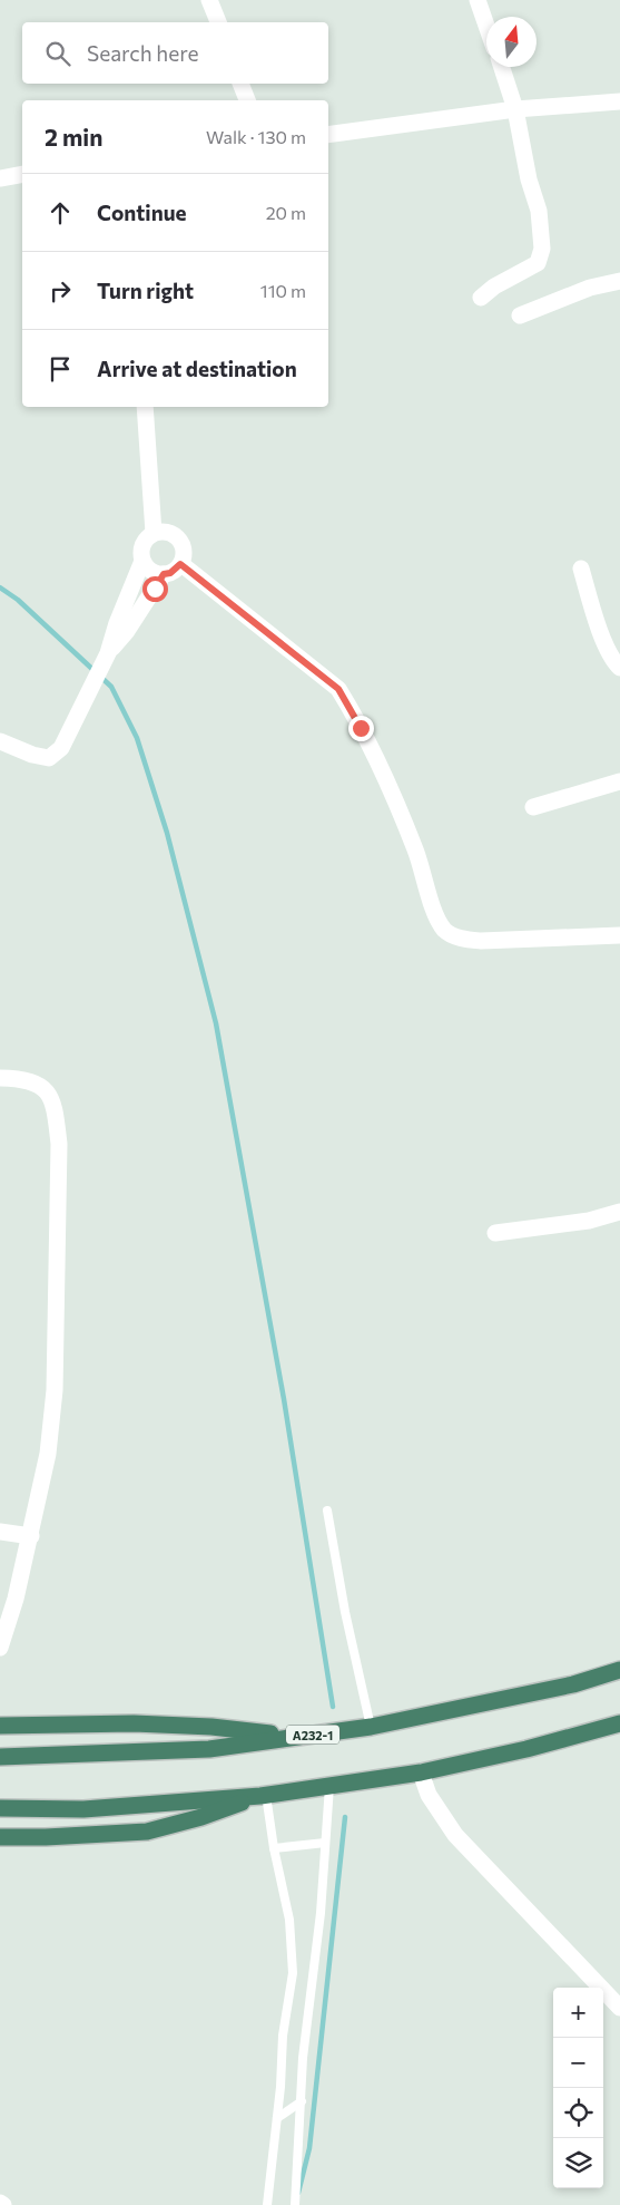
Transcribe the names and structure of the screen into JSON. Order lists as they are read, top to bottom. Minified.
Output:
{"streets":{"highway":["A232-1"]},"north":"top","page":{"search":"Search here","heading":["2 min","Walk · 130 m"],"list":[["Continue","20 m"],["Turn right","110 m"],"Arrive at destination"],"map_buttons":["+","−"]}}
